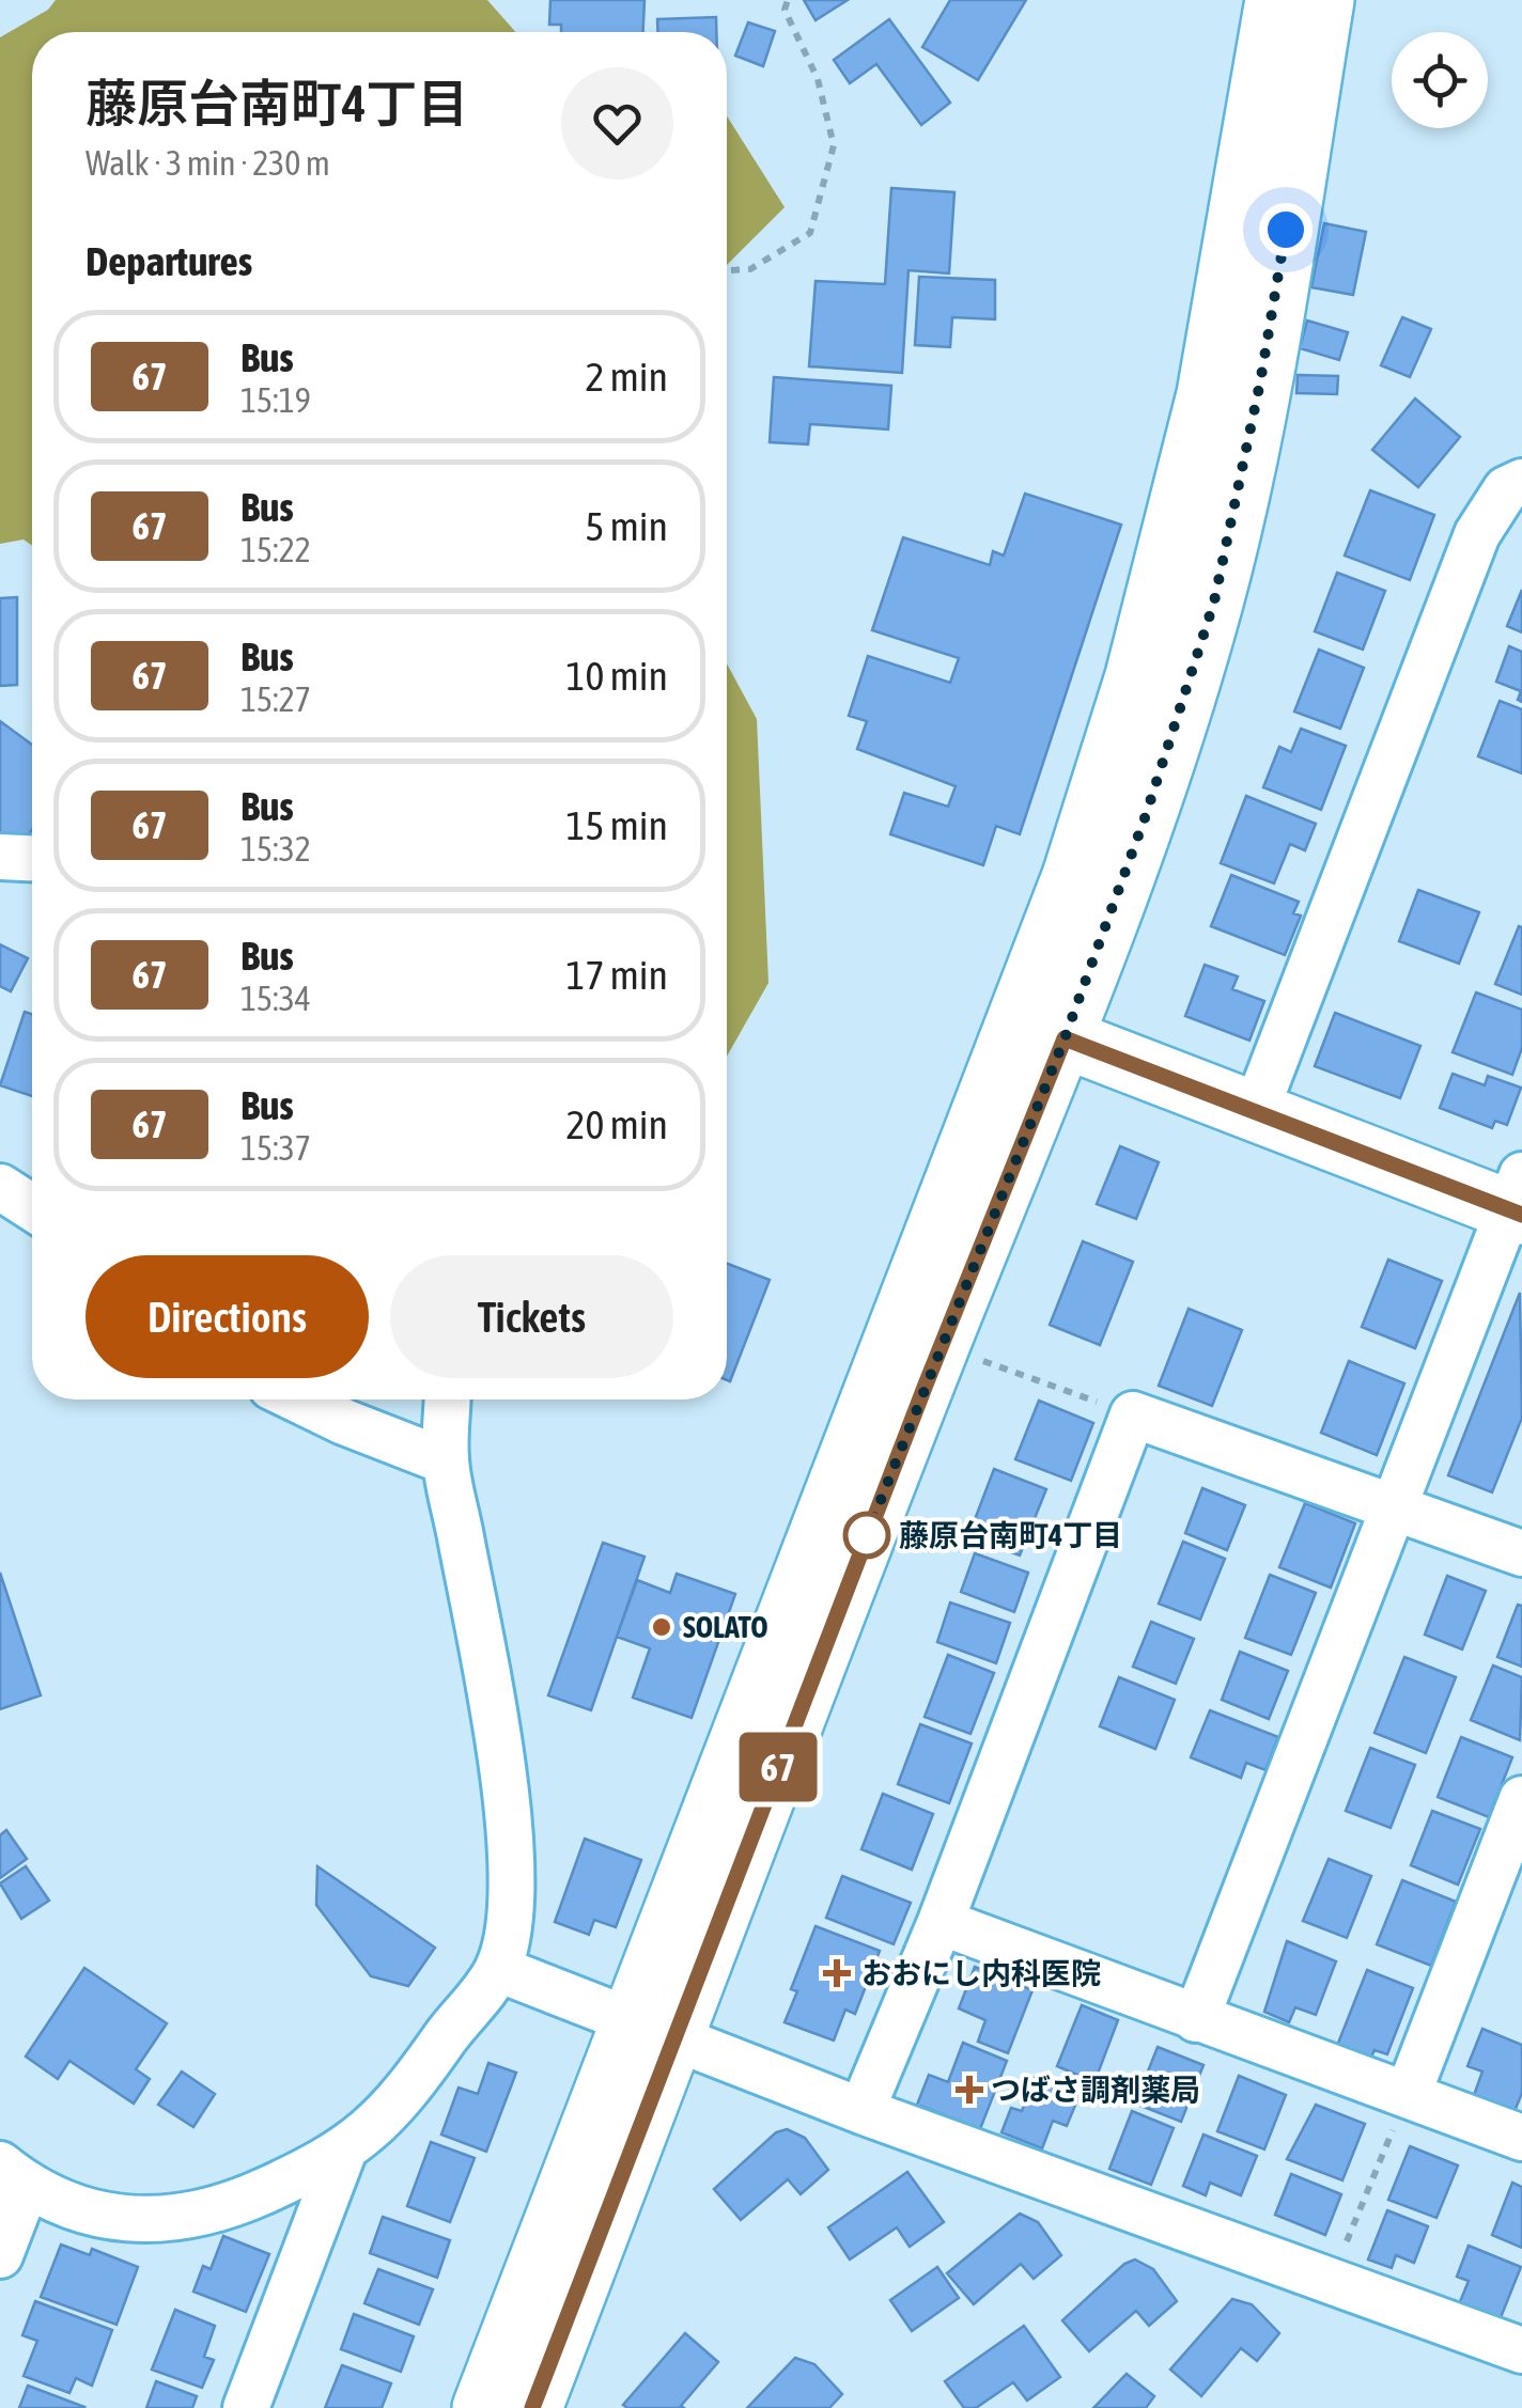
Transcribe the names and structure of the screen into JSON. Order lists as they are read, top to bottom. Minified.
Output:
{"places":{"other":["藤原台南町4丁目","SOLATO"],"health":["おおにし内科医院","つばさ調剤薬局"]},"lines":["bus line 67"],"page":{"on_map":"67","heading":[["藤原台南町4丁目","Walk · 3 min · 230 m"],"Departures"],"list":[{"mark":"67","name":"Bus","note":"15:19","value":"2 min"},{"mark":"67","name":"Bus","note":"15:22","value":"5 min"},{"mark":"67","name":"Bus","note":"15:27","value":"10 min"},{"mark":"67","name":"Bus","note":"15:32","value":"15 min"},{"mark":"67","name":"Bus","note":"15:34","value":"17 min"},{"mark":"67","name":"Bus","note":"15:37","value":"20 min"}],"buttons":["Directions","Tickets"]}}
